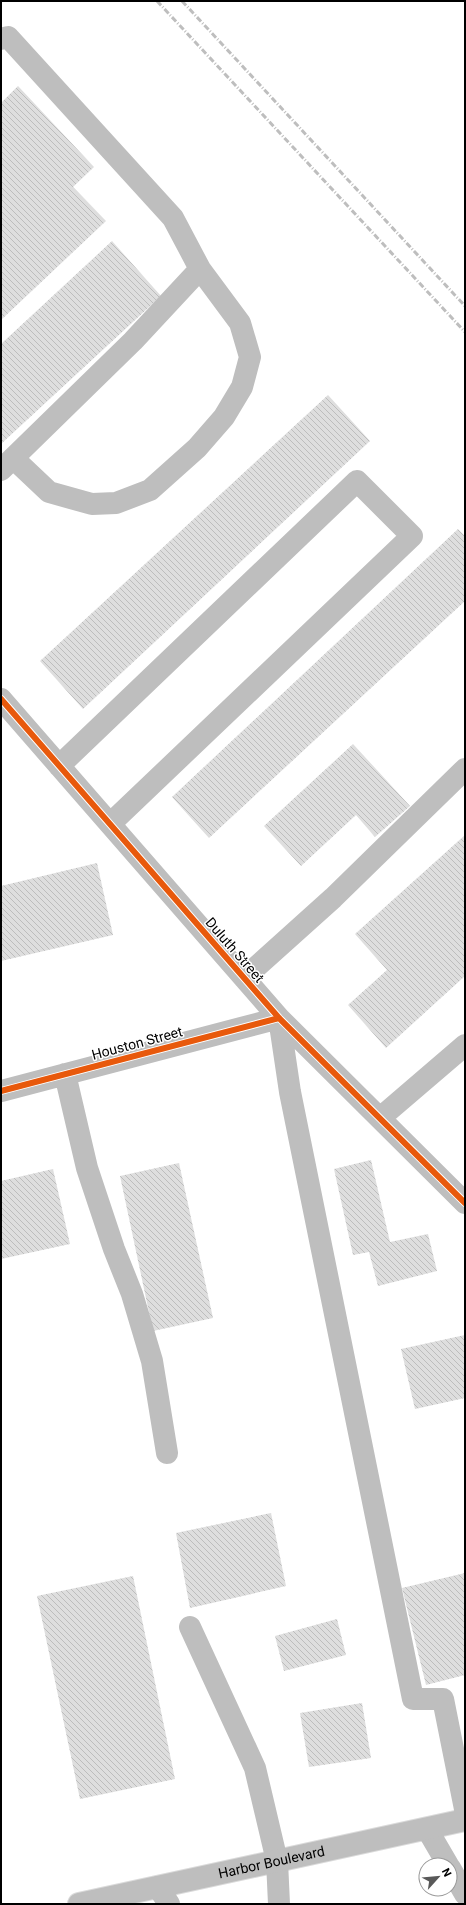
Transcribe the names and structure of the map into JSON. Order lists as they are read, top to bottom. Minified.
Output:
{"streets":{"street":["Duluth Street","Houston Street","Harbor Boulevard"]},"crossings":[["Duluth Street","Houston Street"]],"north":"top right"}
